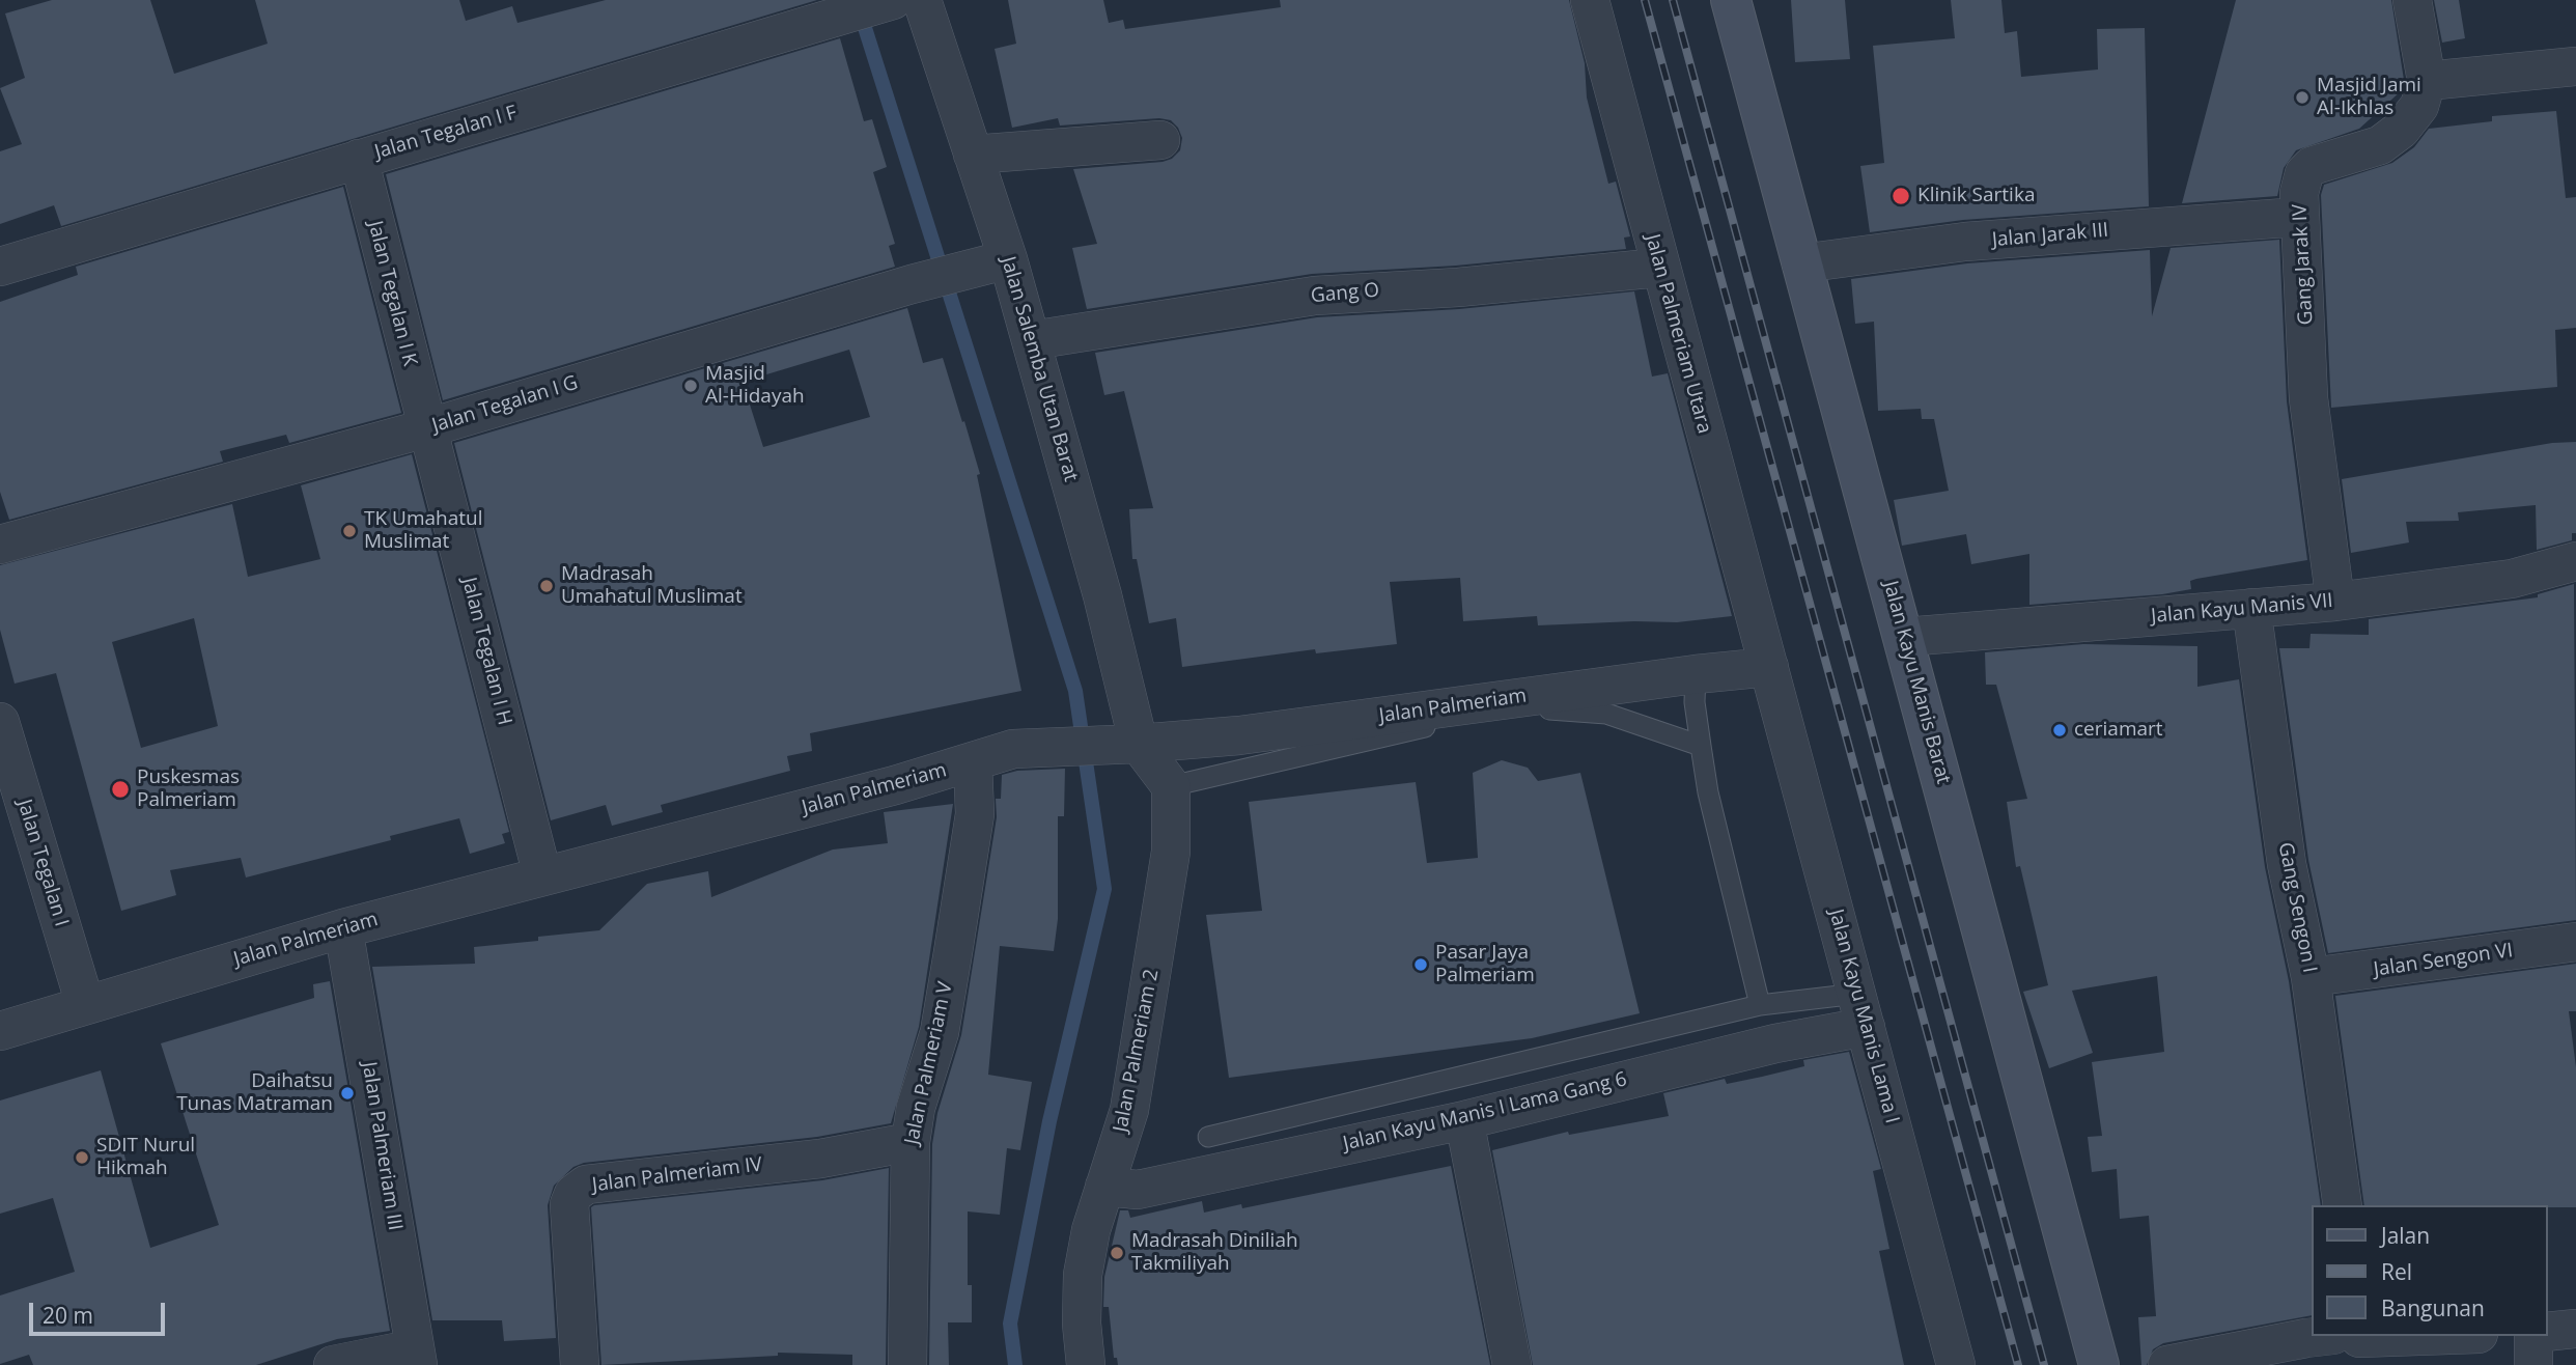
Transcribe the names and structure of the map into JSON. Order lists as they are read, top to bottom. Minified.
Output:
{"streets":{"street":["Jalan Tegalan I F","Jalan Jarak III","Gang Jarak IV","Jalan Tegalan I K","Gang O","Jalan Palmeriam Utara","Jalan Salemba Utan Barat","Jalan Tegalan I G","Jalan Kayu Manis VII","Jalan Tegalan I H","Jalan Kayu Manis Barat","Jalan Palmeriam","Jalan Tegalan I","Gang Sengon I","Jalan Sengon VI","Jalan Kayu Manis Lama I","Jalan Palmeriam 2","Jalan Palmeriam V","Jalan Kayu Manis I Lama Gang 6","Jalan Palmeriam III","Jalan Palmeriam IV"]},"crossings":[["Jalan Tegalan I F","Jalan Tegalan I K"],["Jalan Tegalan I F","Jalan Salemba Utan Barat"],["Jalan Jarak III","Gang Jarak IV"],["Jalan Jarak III","Jalan Kayu Manis Barat"],["Gang Jarak IV","Jalan Kayu Manis VII"],["Jalan Tegalan I K","Jalan Tegalan I G"],["Jalan Tegalan I K","Jalan Tegalan I H"],["Gang O","Jalan Palmeriam Utara"],["Gang O","Jalan Salemba Utan Barat"],["Jalan Palmeriam Utara","Jalan Palmeriam"],["Jalan Palmeriam Utara","Jalan Kayu Manis Lama I"],["Jalan Salemba Utan Barat","Jalan Tegalan I G"],["Jalan Salemba Utan Barat","Jalan Palmeriam"],["Jalan Tegalan I G","Jalan Tegalan I H"],["Jalan Kayu Manis VII","Jalan Kayu Manis Barat"],["Jalan Kayu Manis VII","Gang Sengon I"],["Jalan Tegalan I H","Jalan Palmeriam"],["Jalan Palmeriam","Jalan Tegalan I"],["Jalan Palmeriam","Jalan Kayu Manis Lama I"],["Jalan Palmeriam","Jalan Palmeriam V"],["Jalan Palmeriam","Jalan Palmeriam III"],["Gang Sengon I","Jalan Sengon VI"],["Jalan Kayu Manis Lama I","Jalan Kayu Manis I Lama Gang 6"],["Jalan Palmeriam 2","Jalan Kayu Manis I Lama Gang 6"],["Jalan Palmeriam V","Jalan Palmeriam IV"]],"places":["Masjid Jami Al-Ikhlas","Klinik Sartika","Masjid Al-Hidayah","TK Umahatul Muslimat","Madrasah Umahatul Muslimat","ceriamart","Puskesmas Palmeriam","Pasar Jaya Palmeriam","Daihatsu Tunas Matraman","SDIT Nurul Hikmah","Madrasah Diniliah Takmiliyah"],"legend":["Jalan","Rel","Bangunan"],"scale_bar":"20 m"}
